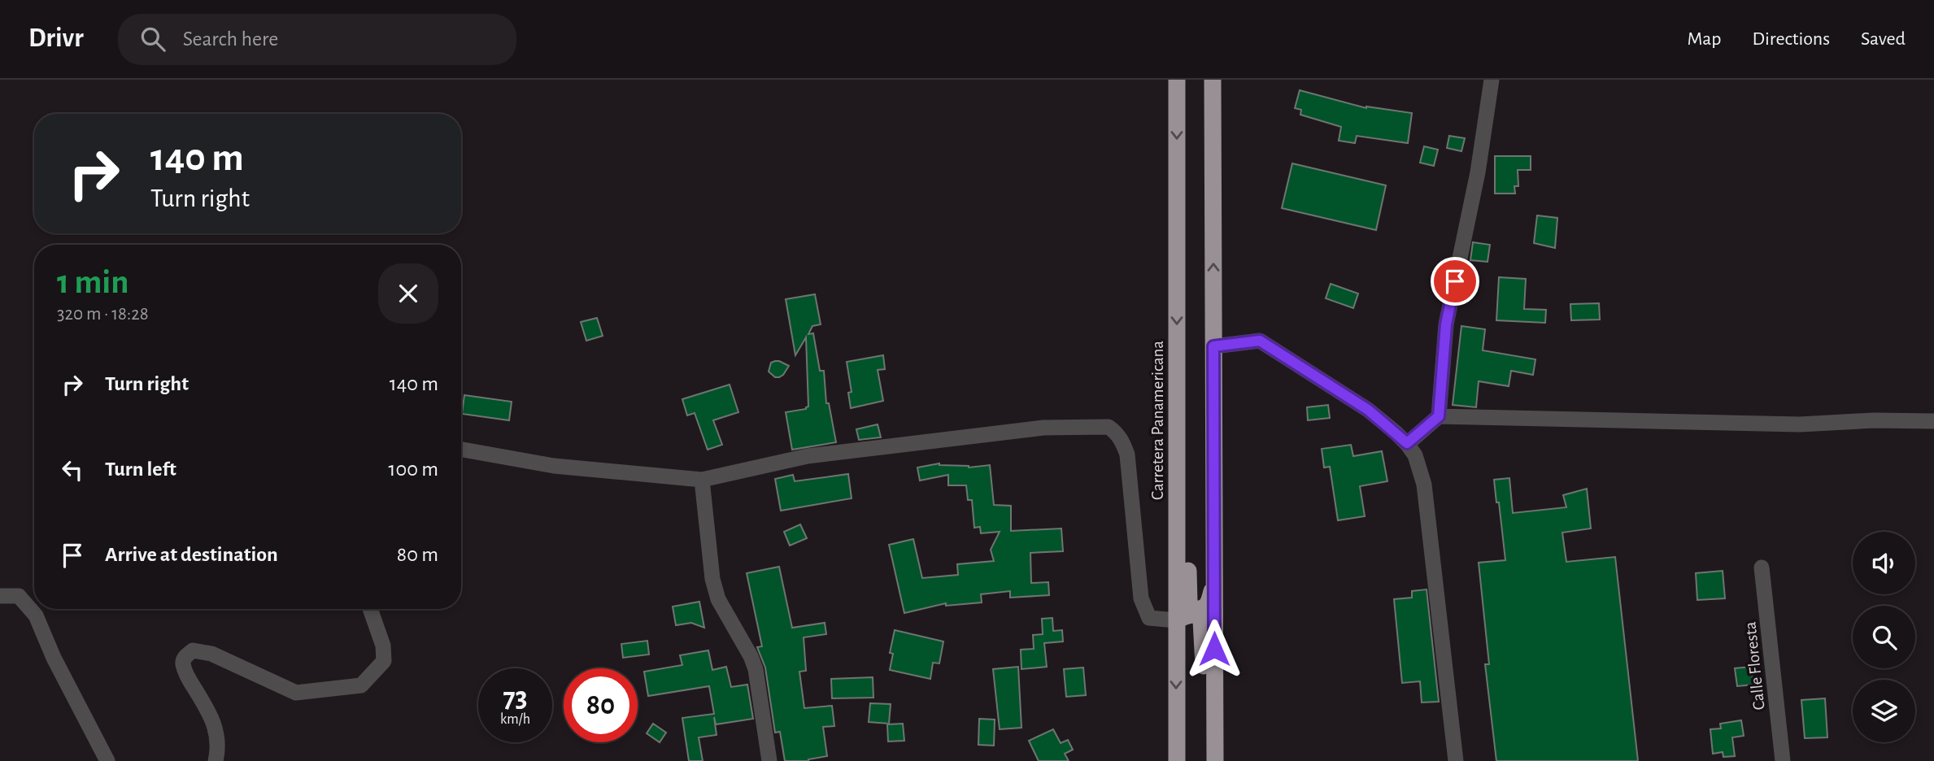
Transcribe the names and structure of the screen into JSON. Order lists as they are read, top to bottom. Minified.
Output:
{"streets":{"highway":["Carretera Panamericana"],"street":["Calle Floresta"]},"page":{"header":"Drivr","search":"Search here","nav":["Map","Directions","Saved"],"turn":["140 m","Turn right"],"heading":["1 min","320 m · 18:28"],"list":[{"name":"Turn right","value":"140 m"},{"name":"Turn left","value":"100 m"},{"name":"Arrive at destination","value":"80 m"}],"speed":"73 km/h","limit":"80"}}
